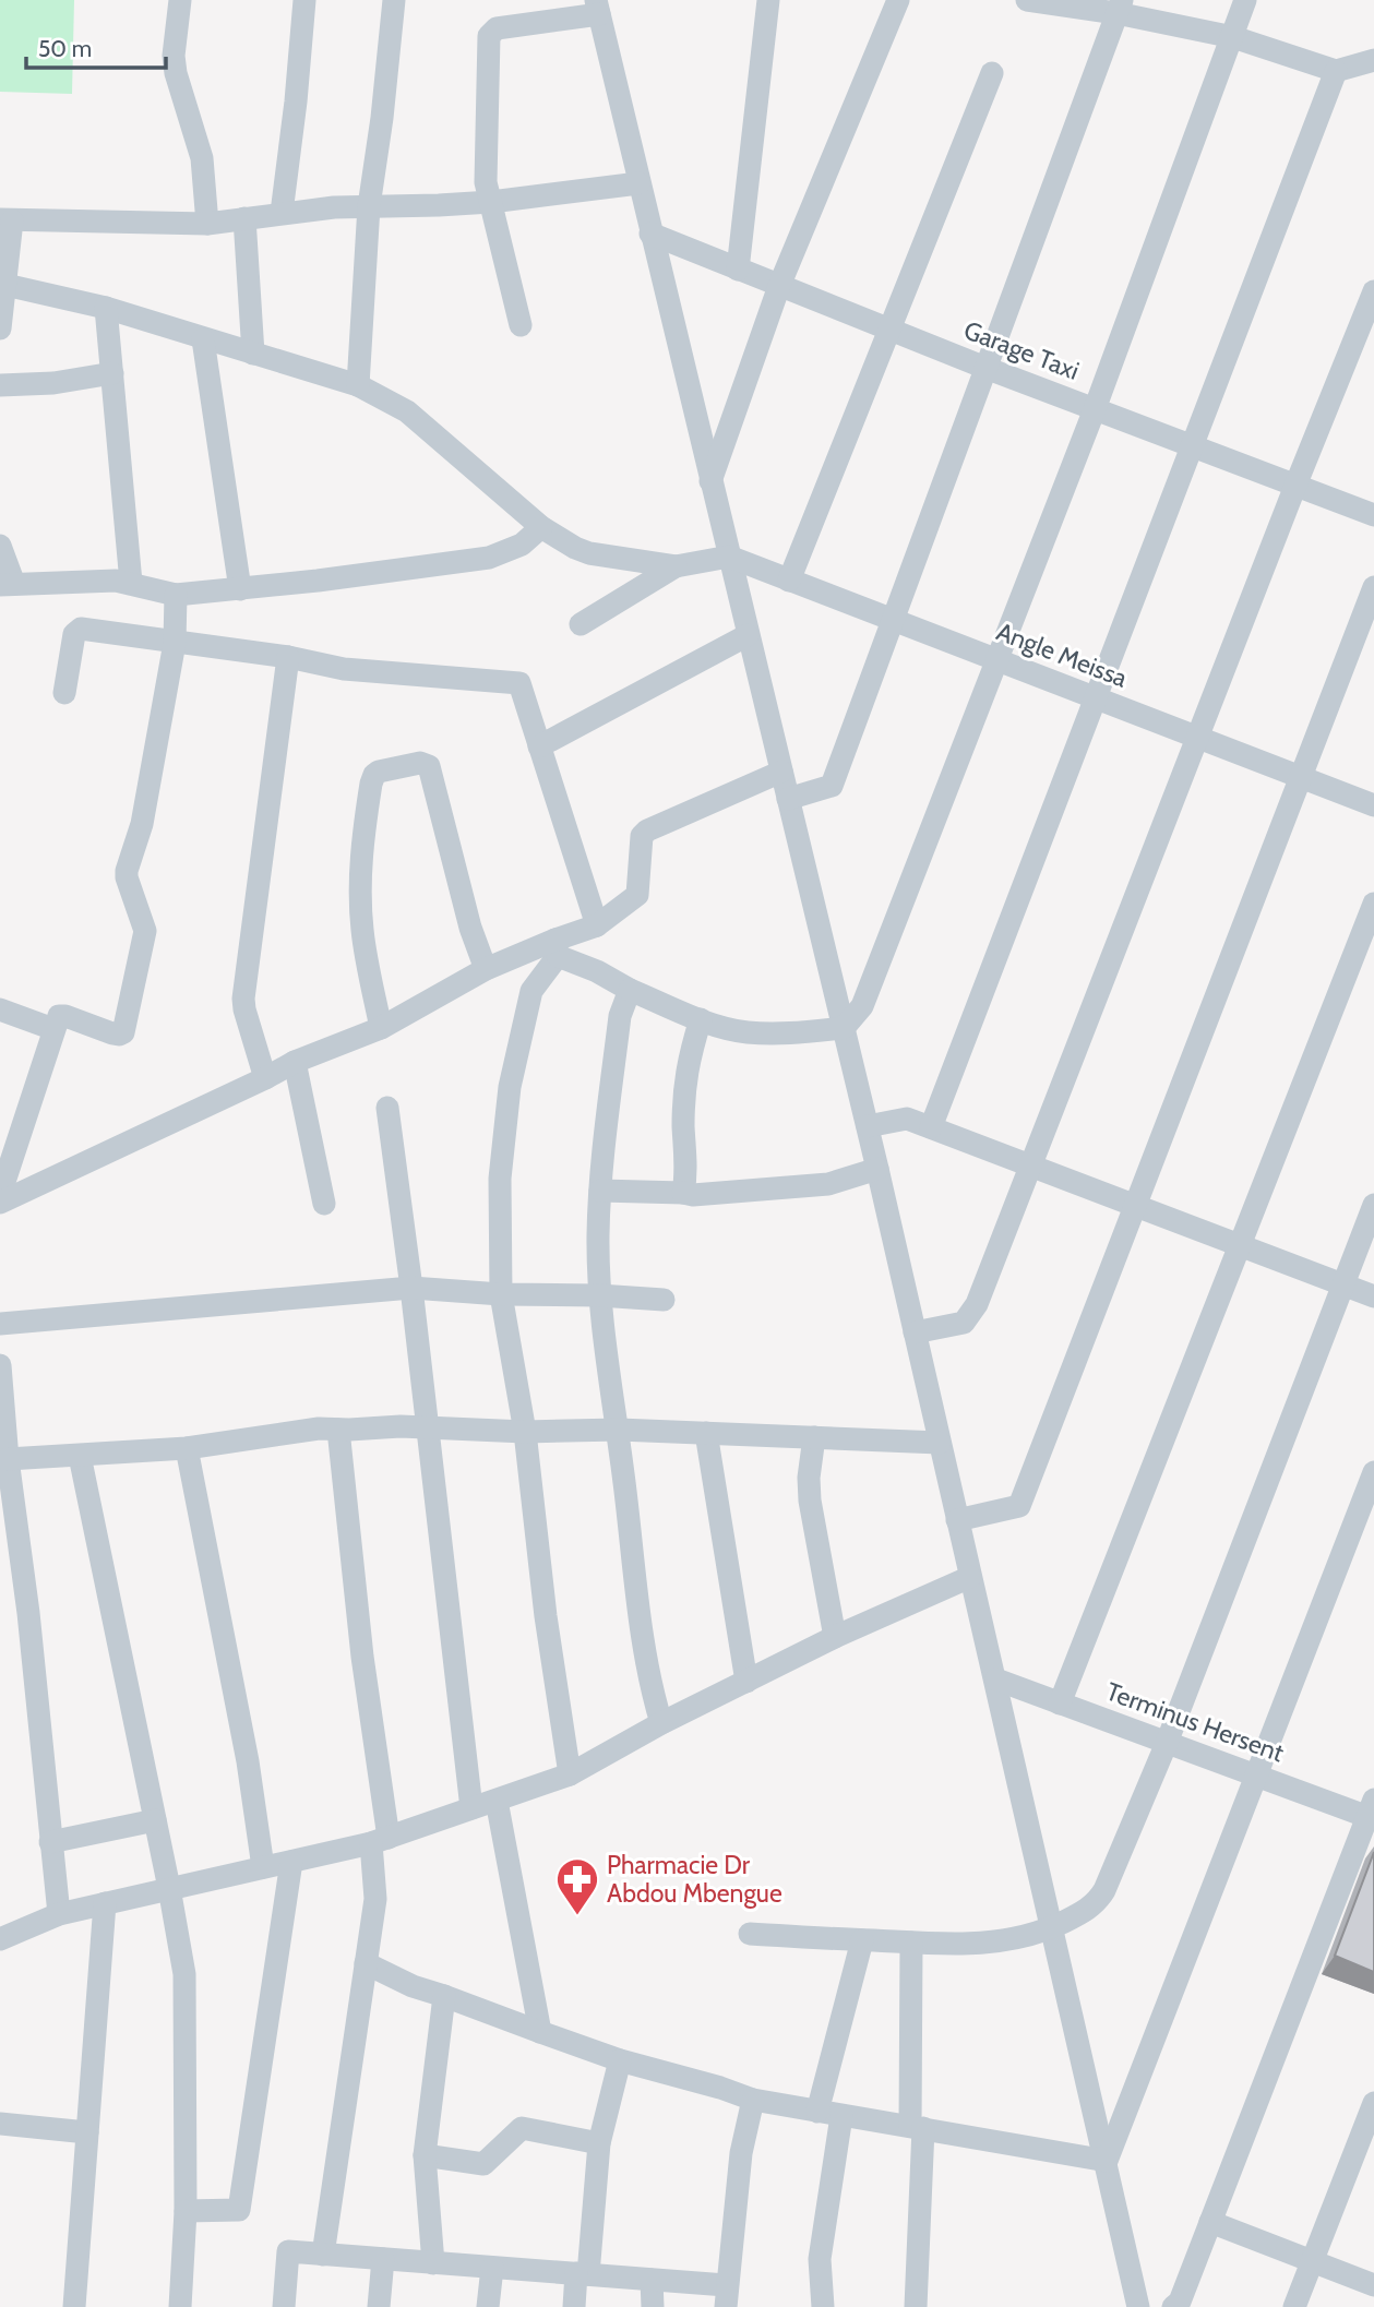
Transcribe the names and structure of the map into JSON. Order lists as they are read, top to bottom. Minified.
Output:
{"streets":{"street":["Garage Taxi","Angle Meissa","Terminus Hersent"]},"places":{"pharmacy":["Pharmacie Dr Abdou Mbengue"]},"scale_bar":"50 m"}
